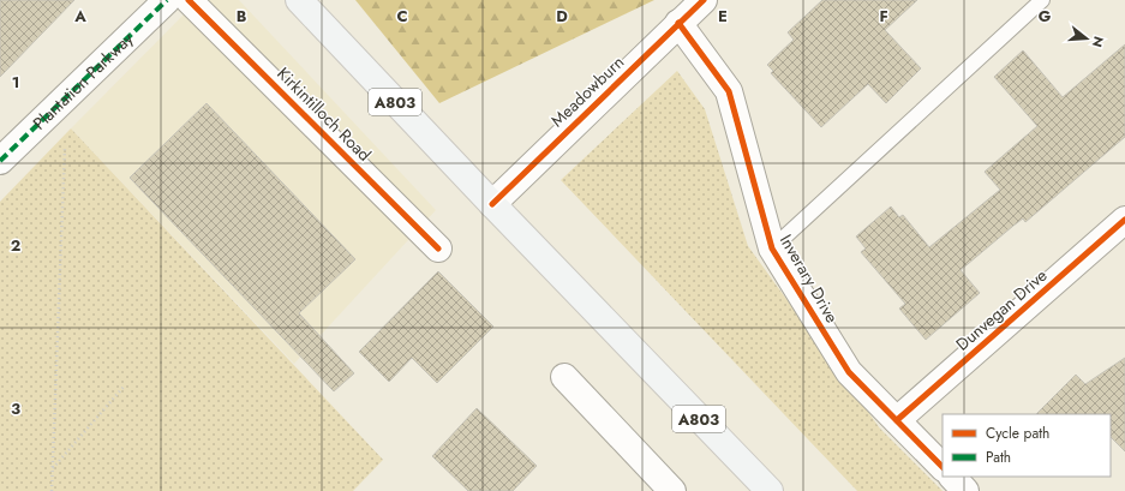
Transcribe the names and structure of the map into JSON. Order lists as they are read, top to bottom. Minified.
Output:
{"streets":{"main road":["A803"],"street":["Plantation Parkway","Meadowburn","Kirkintilloch Road","Inverary Drive","Dunvegan Drive"]},"crossings":[["Meadowburn","A803"],["Meadowburn","Inverary Drive"],["Inverary Drive","Dunvegan Drive"]],"legend":["Cycle path","Path"],"north":"right","grid":{"columns":["A","B","C","D","E","F","G"],"rows":["1","2","3"]}}
